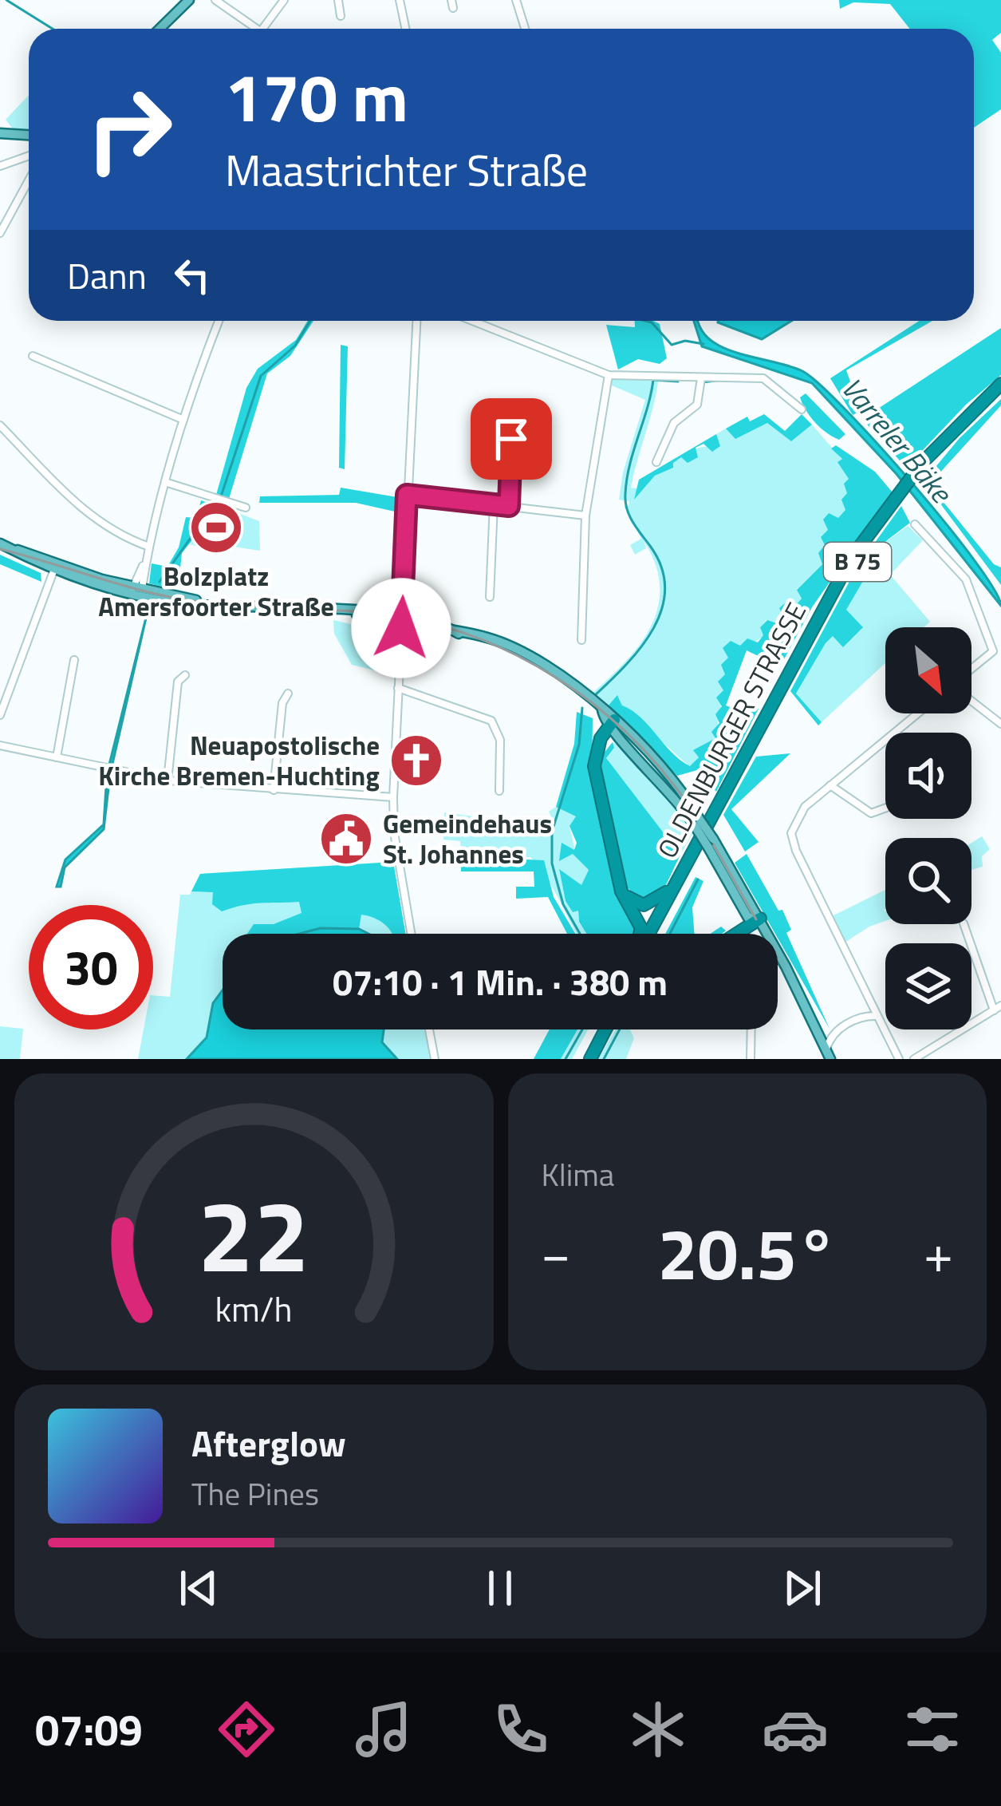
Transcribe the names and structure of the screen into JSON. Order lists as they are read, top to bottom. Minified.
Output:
{"streets":{"highway":["B 75","OLDENBURGER STRASSE"]},"crossings":[["B 75","OLDENBURGER STRASSE"]],"water":["Varreler Bäke"],"places":{"sports":["Bolzplatz Amersfoorter Straße"],"church":["Neuapostolische Kirche Bremen-Huchting"],"public building":["Gemeindehaus St. Johannes"]},"north":"bottom right","page":{"turn":["170 m","Maastrichter Straße"],"then":"Dann","limit":"30","trip":"07:10 · 1 Min. · 380 m","tile":"Klima","heat":["−","20.5°","+"],"song":["Afterglow","The Pines"],"tabs":"07:09","gauge":["22","km/h"]}}
